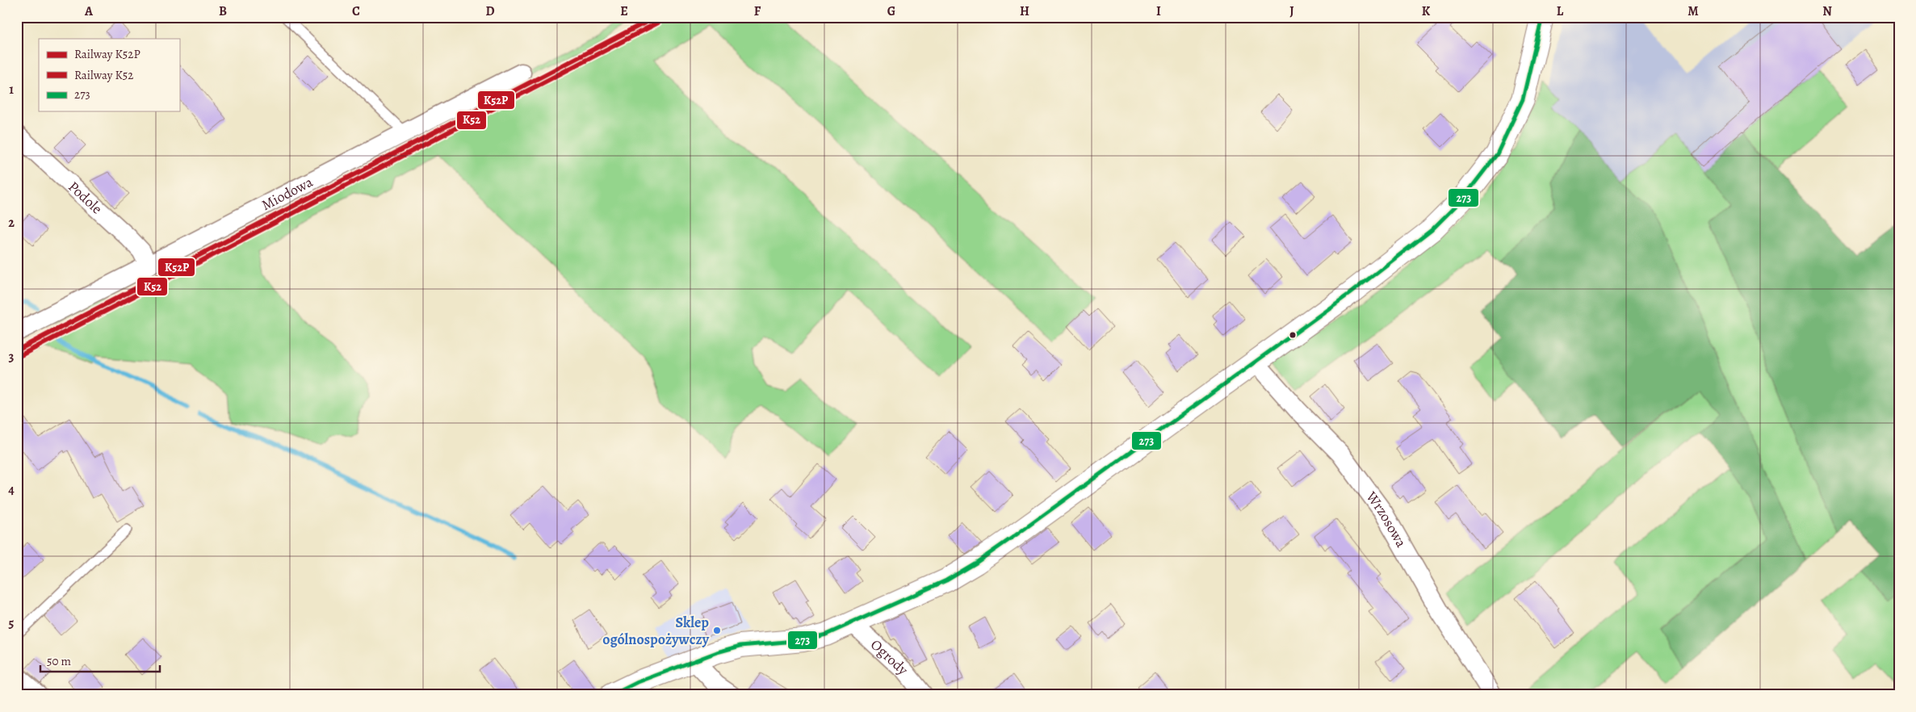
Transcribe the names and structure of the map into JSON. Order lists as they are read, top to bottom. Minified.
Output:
{"streets":{"street":["Miodowa","Podole","Wrzosowa","Ogrody"]},"crossings":[["Miodowa","Podole"]],"places":["Sklep ogólnospożywczy"],"lines":["rail line K52P","transit line 273","rail line K52"],"legend":["Railway K52P","Railway K52","273"],"scale_bar":"50 m","grid":{"columns":["A","B","C","D","E","F","G","H","I","J","K","L","M","N"],"rows":["1","2","3","4","5"]}}
